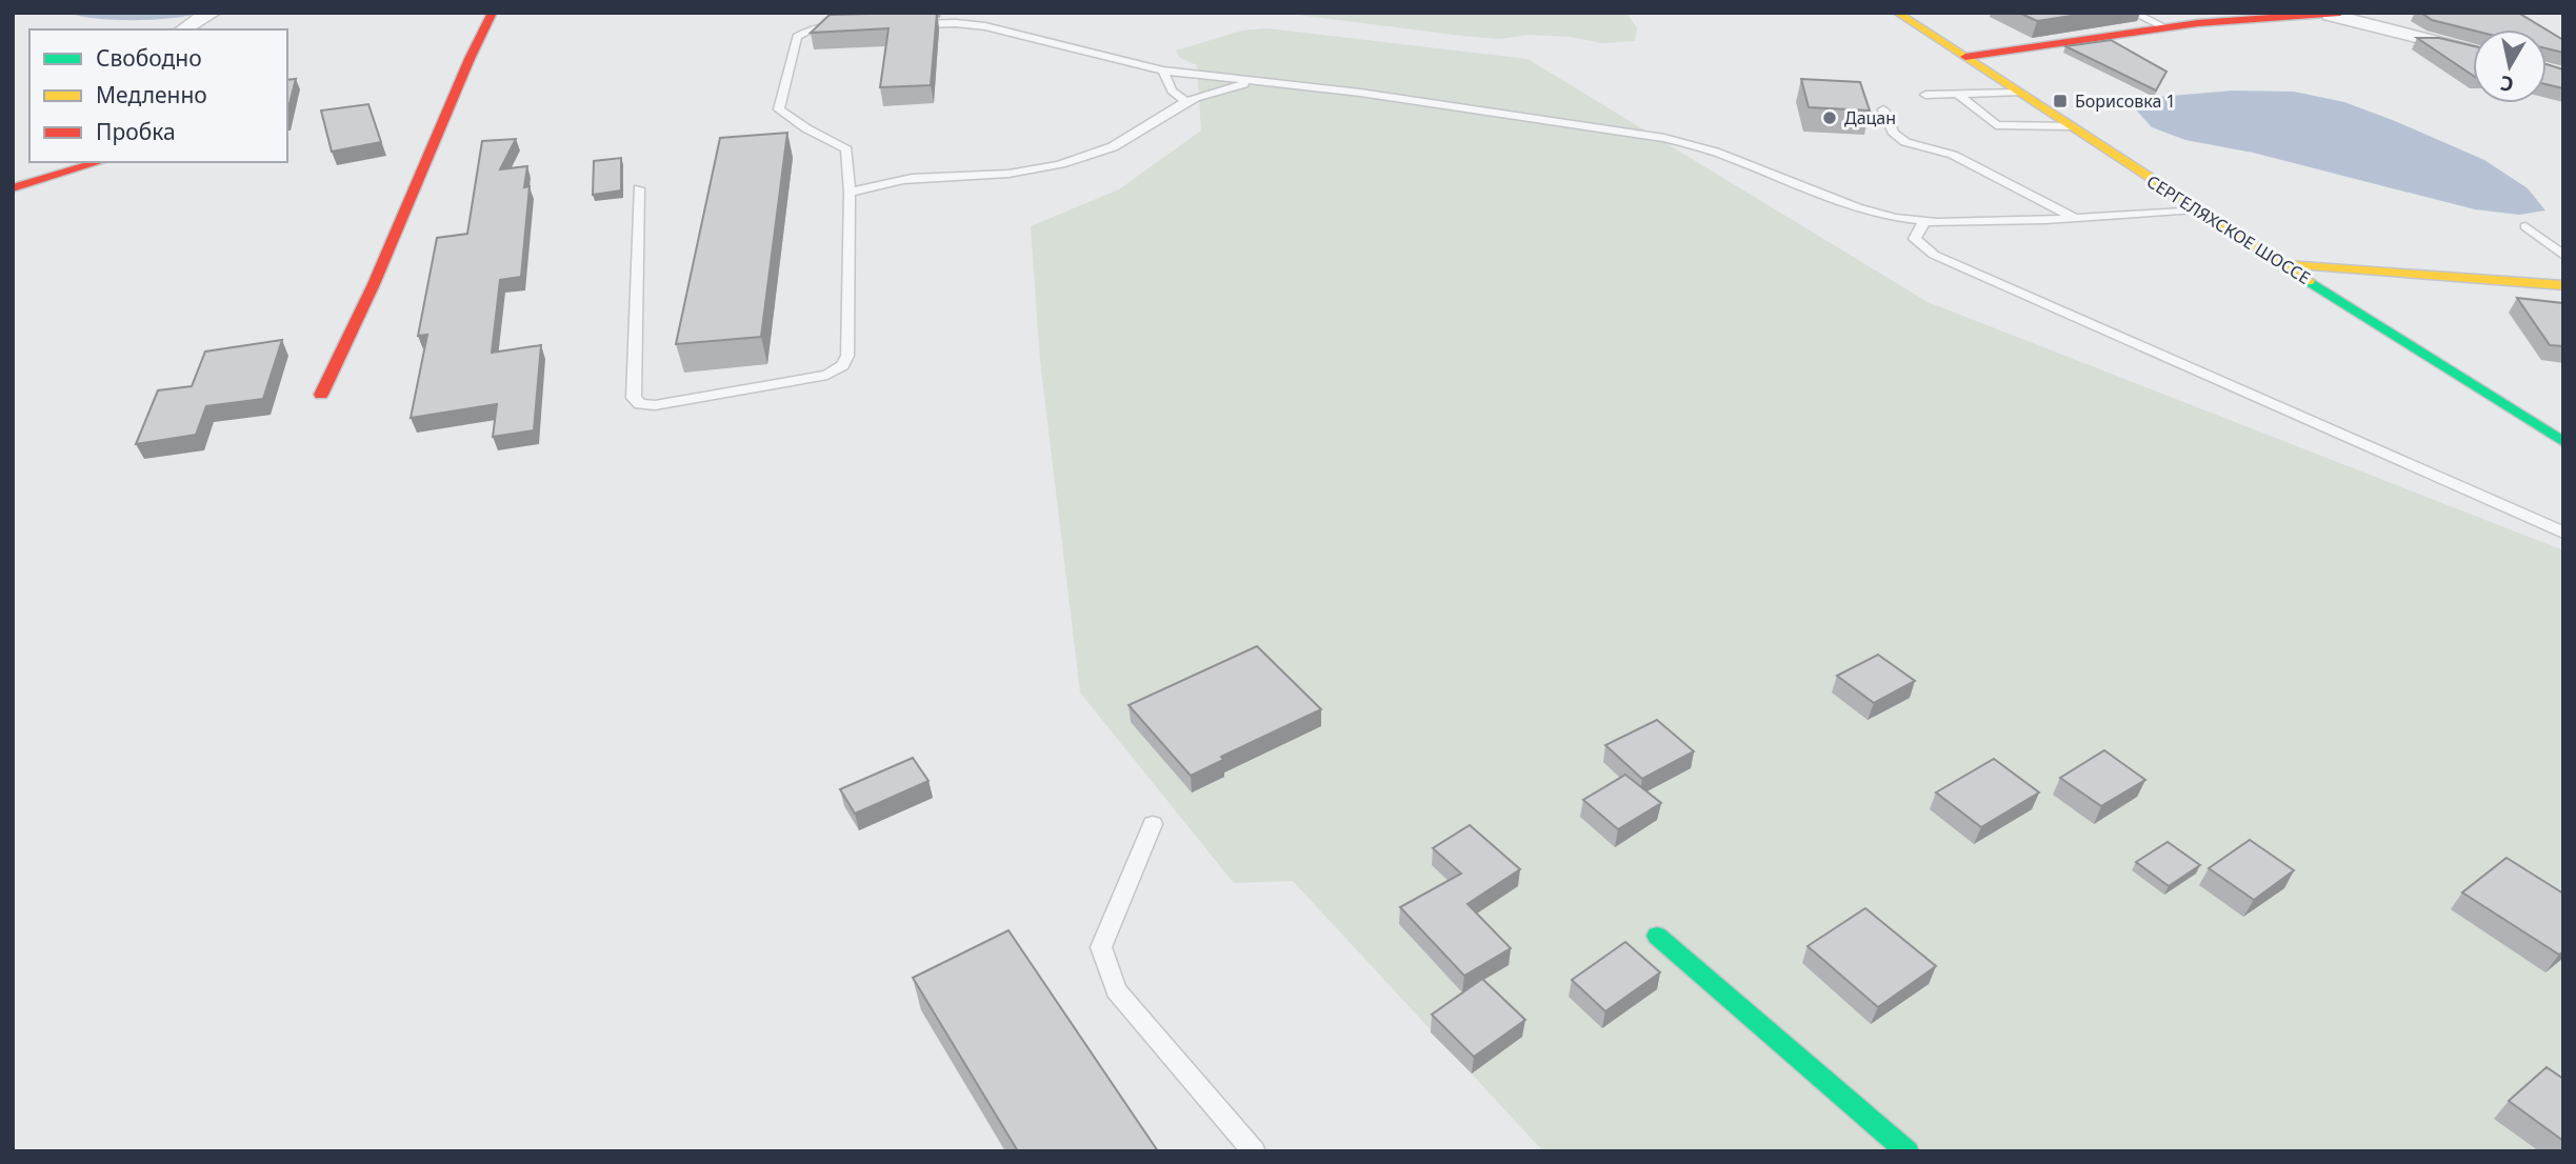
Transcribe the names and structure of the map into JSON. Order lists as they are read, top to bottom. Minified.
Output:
{"streets":{"street":["СЕРГЕЛЯХСКОЕ ШОССЕ"]},"places":{"transit":["Борисовка 1"],"other":["Дацан"]},"legend":["Свободно","Медленно","Пробка"],"north":"bottom"}
